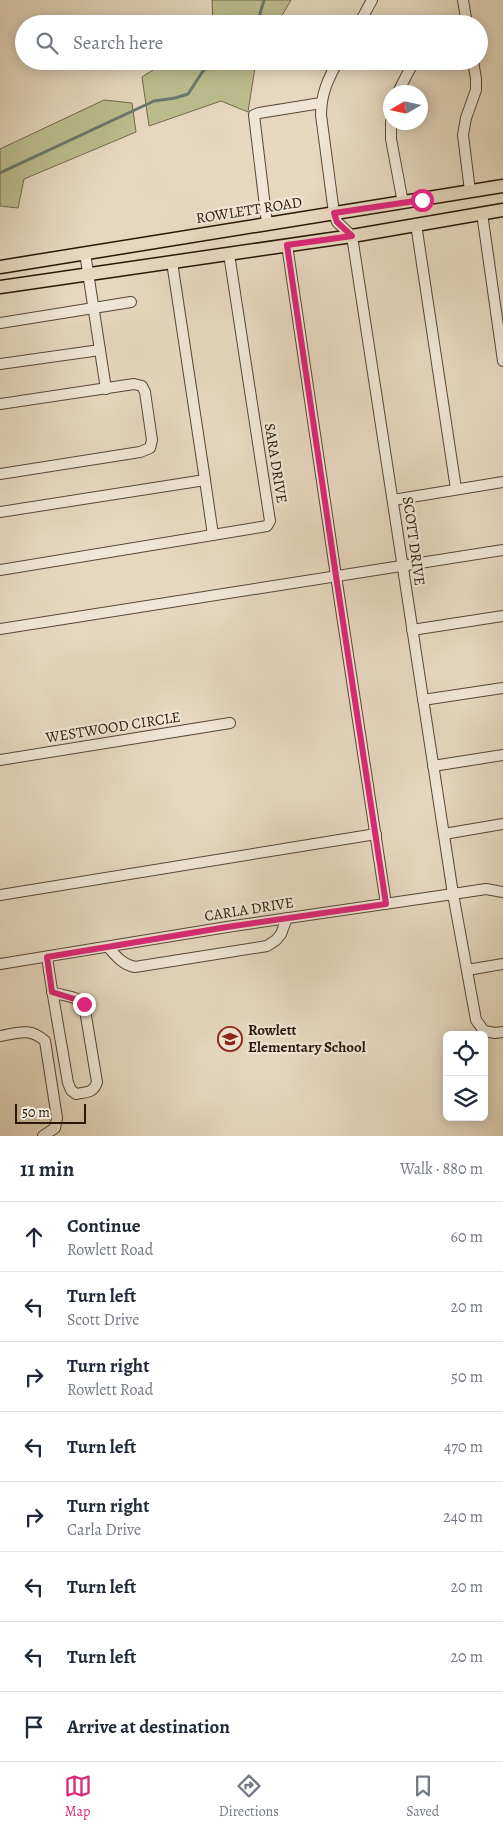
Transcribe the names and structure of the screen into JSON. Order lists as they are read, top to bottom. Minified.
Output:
{"streets":{"main road":["ROWLETT ROAD"],"street":["SARA DRIVE","SCOTT DRIVE","WESTWOOD CIRCLE","CARLA DRIVE"]},"crossings":[["SCOTT DRIVE","CARLA DRIVE"]],"places":{"school or university":["Rowlett Elementary School"]},"scale_bar":"50 m","north":"left","page":{"search":"Search here","scale":"50 m","heading":["11 min","Walk · 880 m"],"list":[["Continue","Rowlett Road","60 m"],["Turn left","Scott Drive","20 m"],["Turn right","Rowlett Road","50 m"],["Turn left","470 m"],["Turn right","Carla Drive","240 m"],["Turn left","20 m"],["Turn left","20 m"],"Arrive at destination"],"nav":["Map","Directions","Saved"]}}
